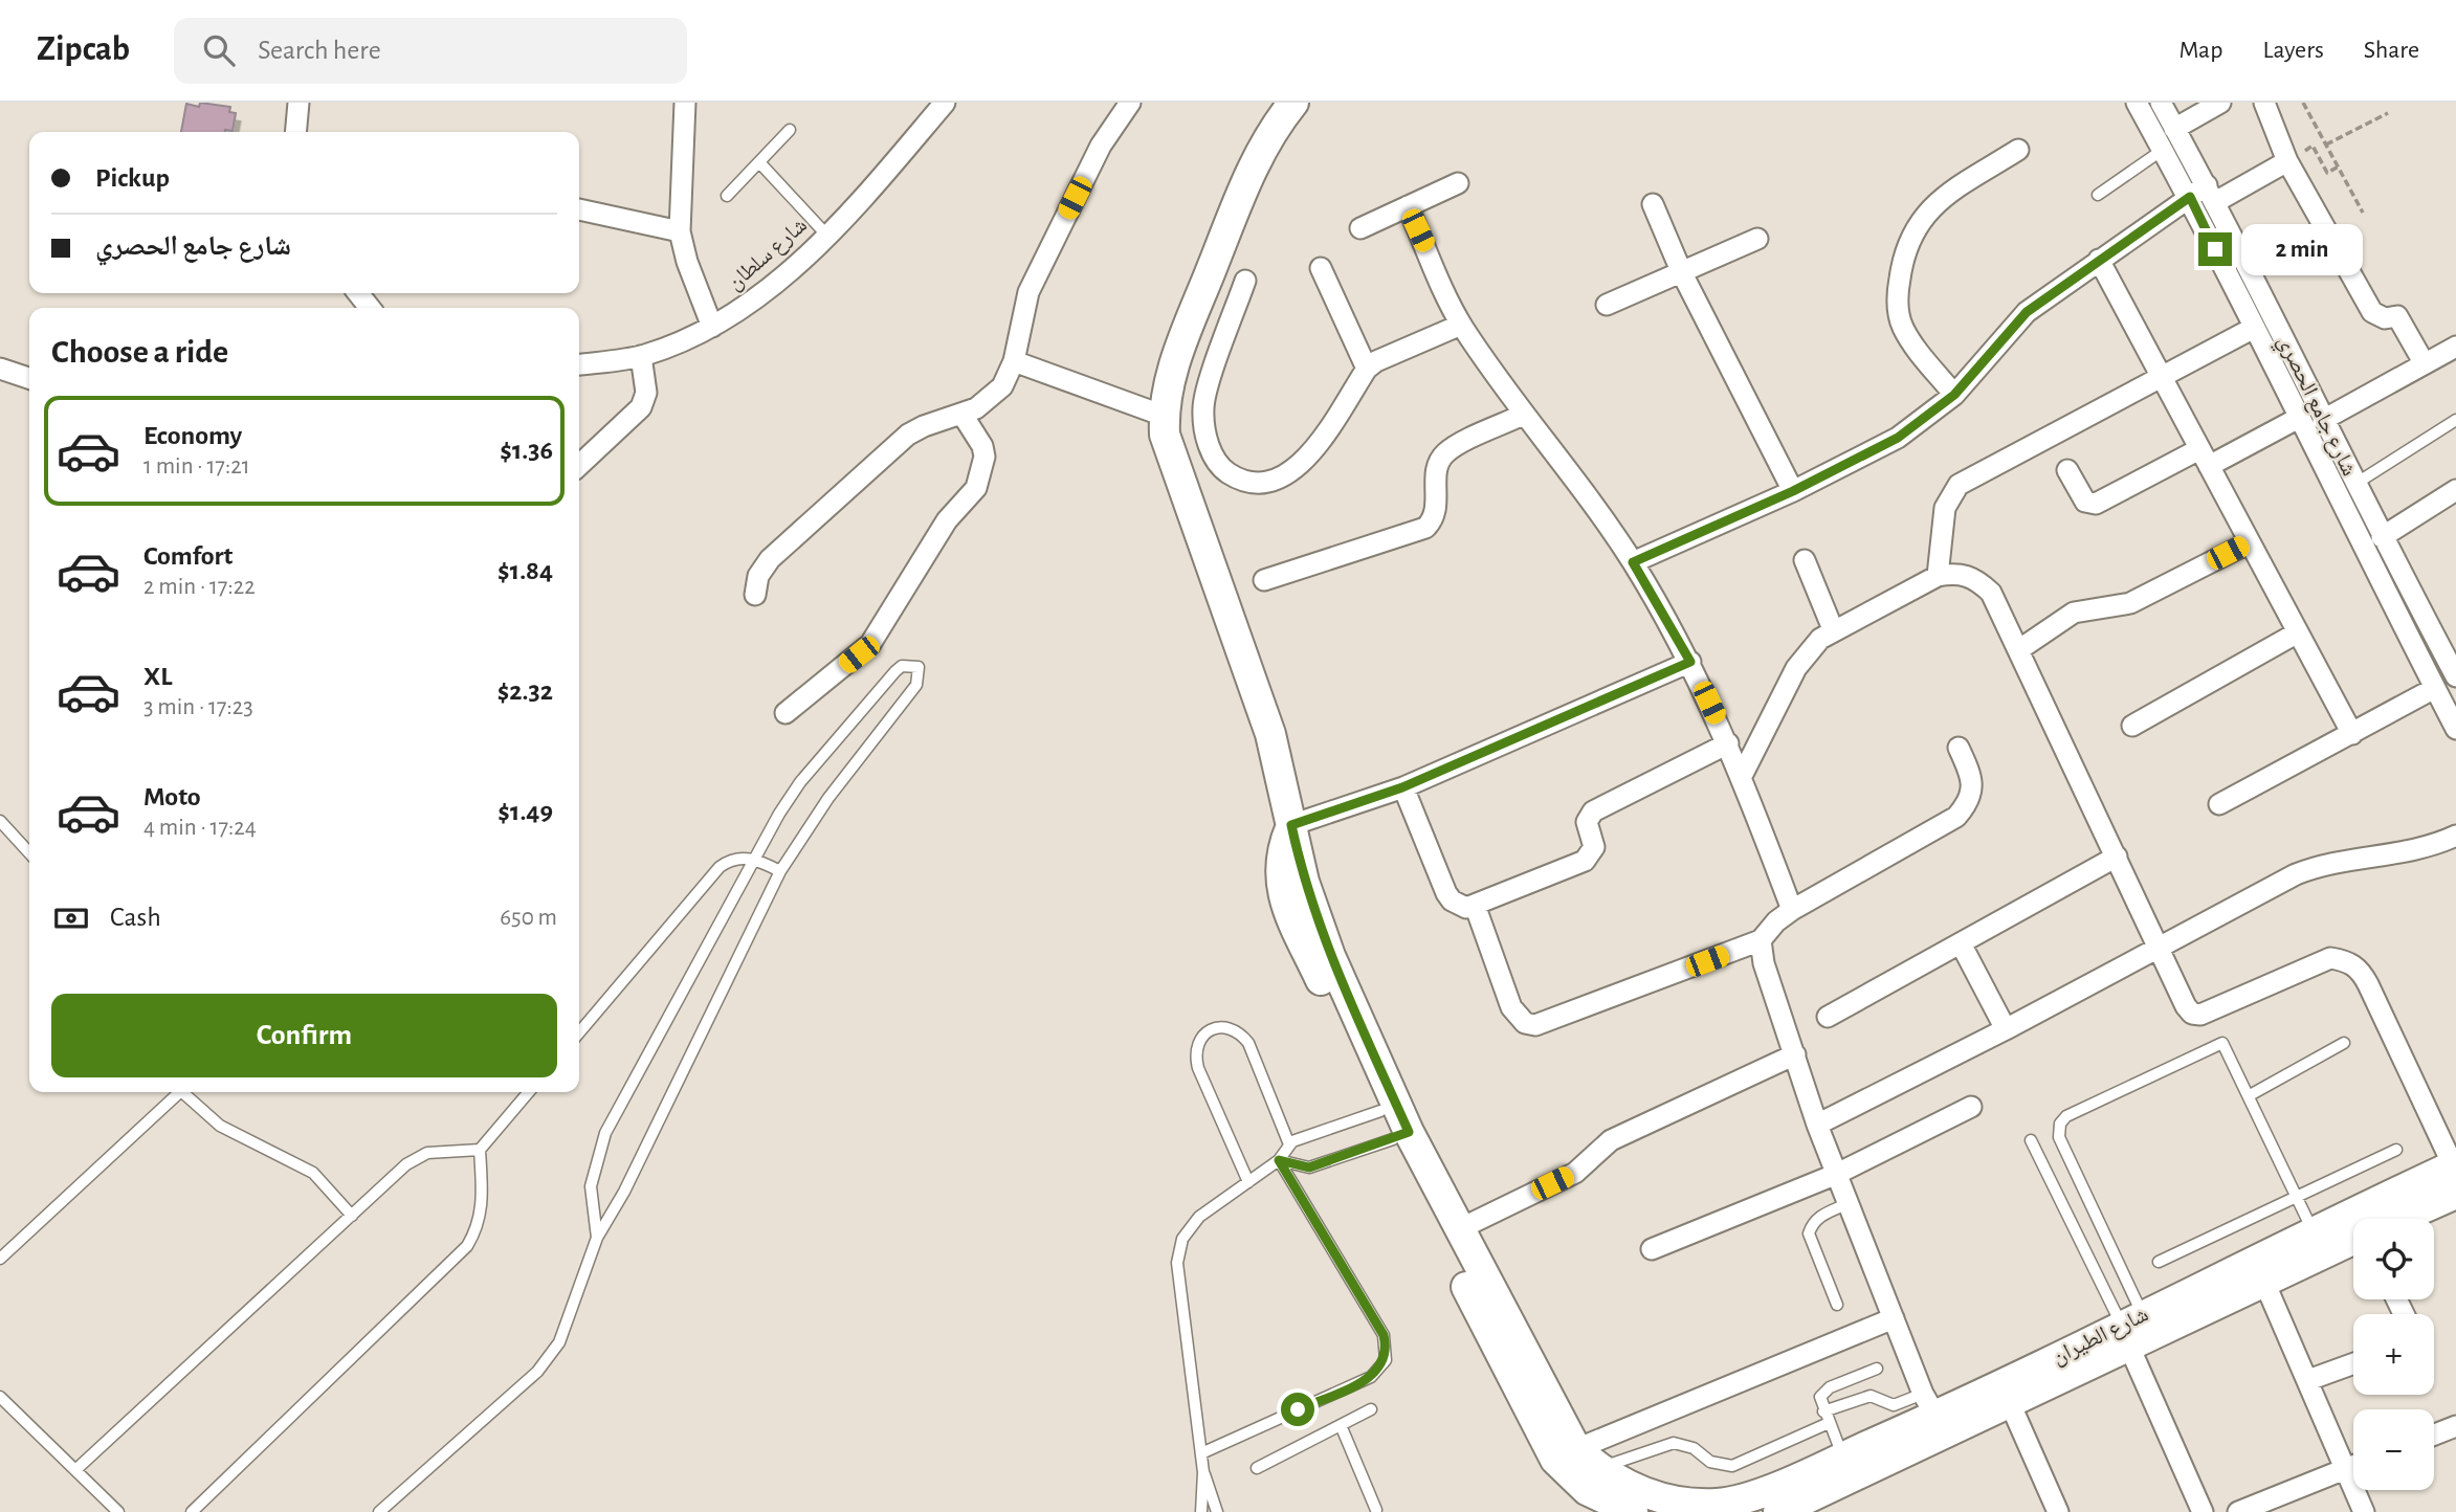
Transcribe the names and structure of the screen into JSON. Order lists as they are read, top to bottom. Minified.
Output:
{"streets":{"street":["شارع سلطان","شارع جامع الحصري","شارع الطيران"]},"page":{"header":"Zipcab","search":"Search here","nav":["Map","Layers","Share"],"banner":["Pickup","شارع جامع الحصري"],"bubble":"2 min","heading":"Choose a ride","list":[{"name":"Economy","note":"1 min · 17:21","value":"$1.36"},{"name":"Comfort","note":"2 min · 17:22","value":"$1.84"},{"name":"XL","note":"3 min · 17:23","value":"$2.32"},{"name":"Moto","note":"4 min · 17:24","value":"$1.49"}],"pay":["Cash","650 m"],"buttons":"Confirm","map_buttons":["+","−"]}}
